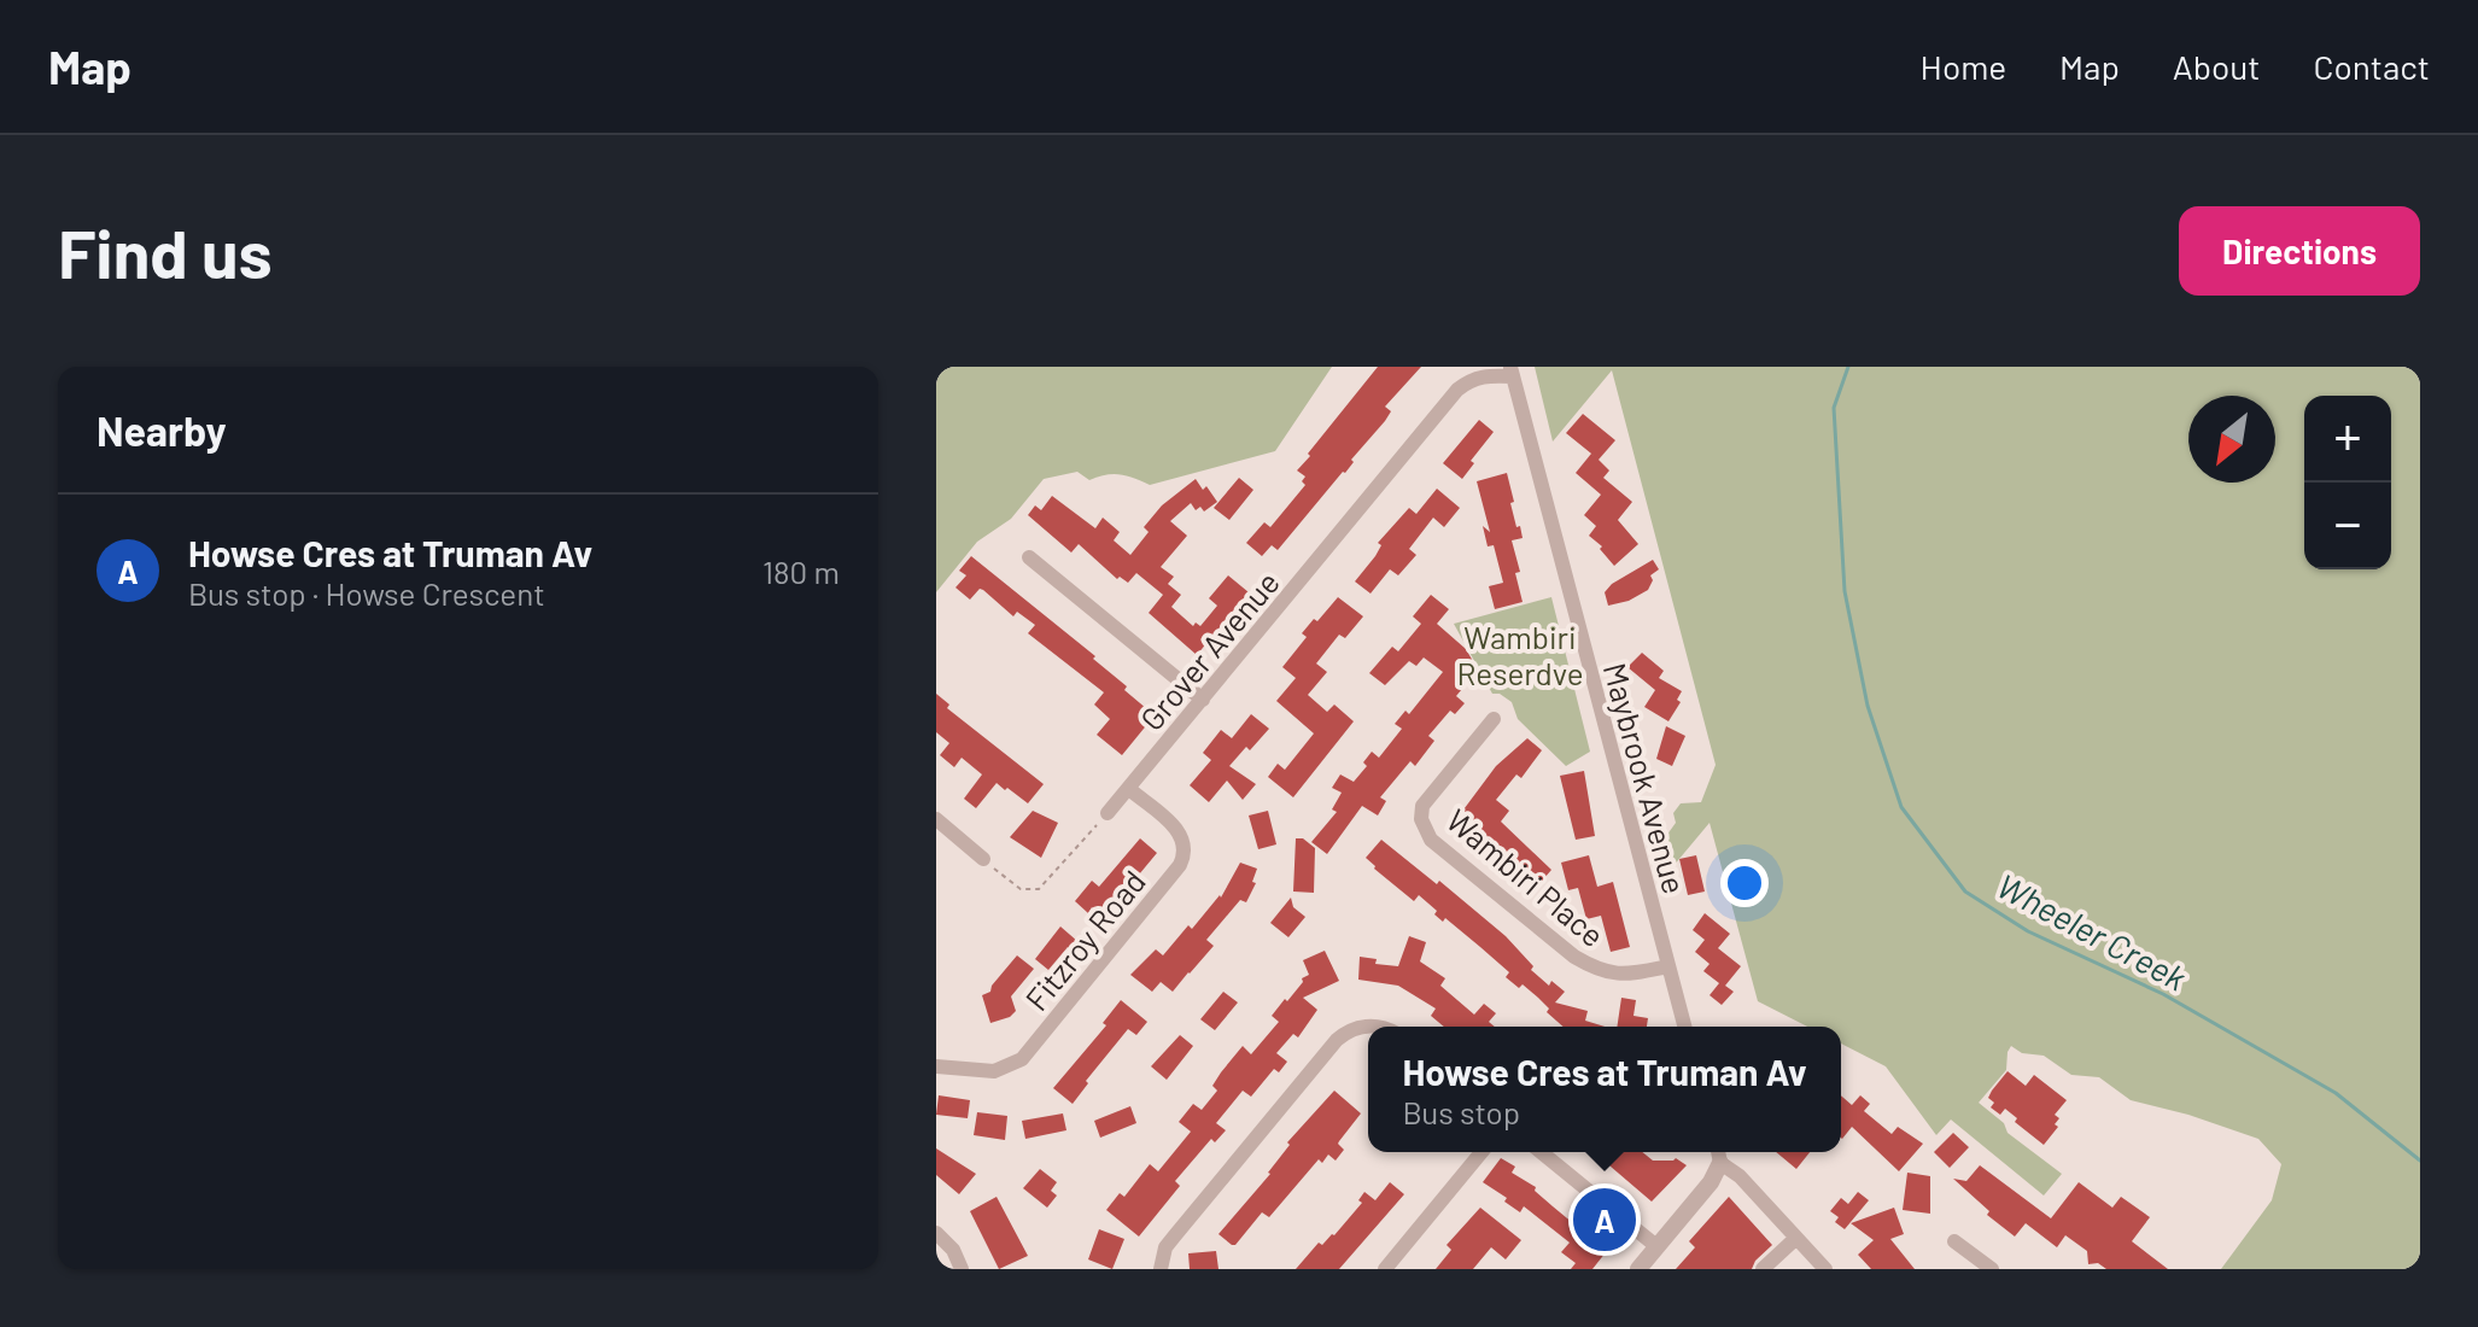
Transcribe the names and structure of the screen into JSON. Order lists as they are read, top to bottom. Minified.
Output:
{"streets":{"street":["Grover Avenue","Maybrook Avenue","Wambiri Place","Fitzroy Road"]},"crossings":[["Grover Avenue","Maybrook Avenue"],["Grover Avenue","Fitzroy Road"],["Maybrook Avenue","Wambiri Place"]],"water":["Wheeler Creek"],"parks":["Wambiri Reserdve"],"north":"bottom left","page":{"header":"Map","nav":["Home","Map","About","Contact"],"buttons":"Directions","title":"Find us","heading":"Nearby","map_buttons":["+","−"],"list":[{"mark":"A","name":"Howse Cres at Truman Av","note":"Bus stop · Howse Crescent","value":"180 m"}],"popup":["Howse Cres at Truman Av","Bus stop"],"pins":"A"}}
